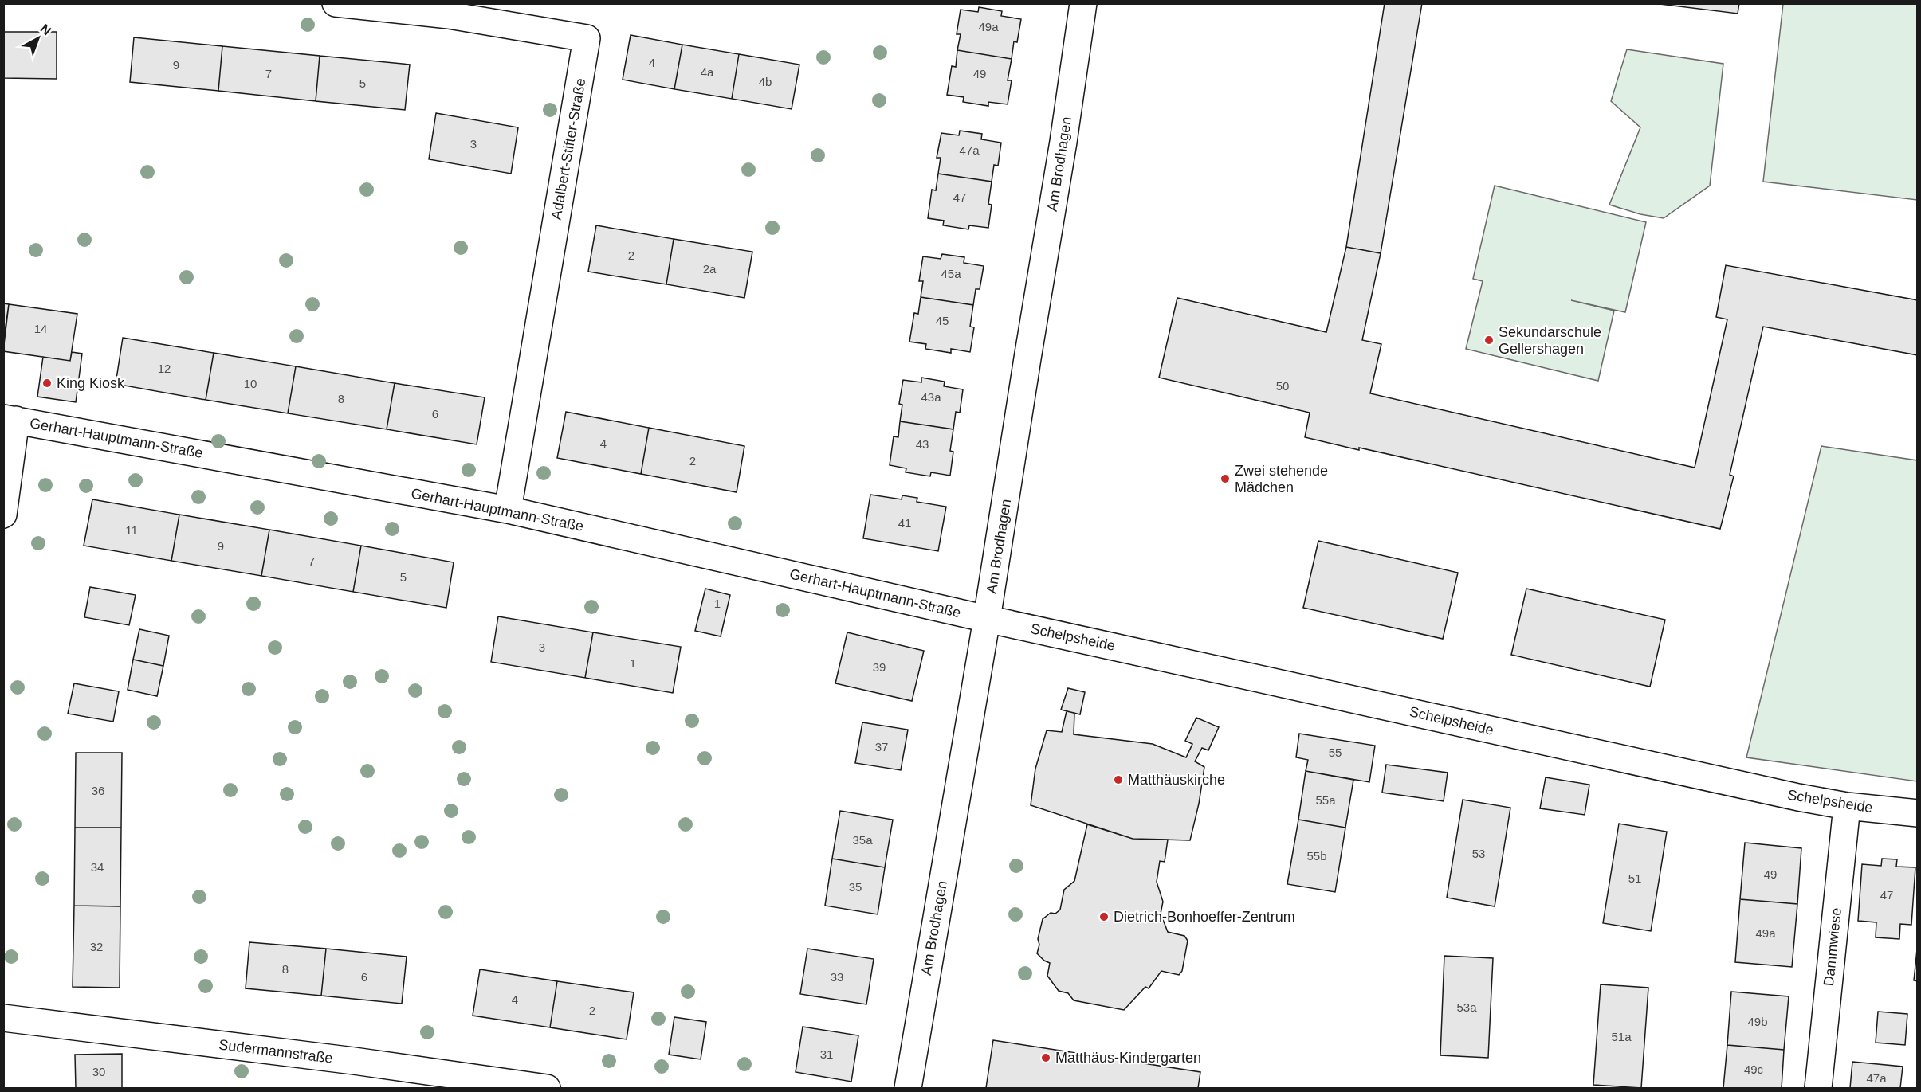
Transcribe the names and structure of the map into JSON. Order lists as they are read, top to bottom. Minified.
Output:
{"streets":{"street":["Adalbert-Stifter-Straße","Am Brodhagen","Gerhart-Hauptmann-Straße","Schelpsheide","Dammwiese","Sudermannstraße"]},"crossings":[["Adalbert-Stifter-Straße","Gerhart-Hauptmann-Straße"],["Am Brodhagen","Gerhart-Hauptmann-Straße"],["Am Brodhagen","Schelpsheide"],["Gerhart-Hauptmann-Straße","Schelpsheide"],["Schelpsheide","Dammwiese"]],"places":["Sekundarschule Gellershagen","King Kiosk","Zwei stehende Mädchen","Matthäuskirche","Dietrich-Bonhoeffer-Zentrum","Matthäus-Kindergarten"],"house_numbers":["49a","4","9","4a","7","49","4b","5","3","47a","47","2","2a","45a","45","14","12","10","50","43a","8","6","4","43","2","41","11","9","7","5","1","3","1","39","37","55","36","55a","35a","53","55b","34","49","51","35","47","49a","32","8","6","33","4","53a","2","49b","51a","31","49c","30","47a"],"north":"top right"}
